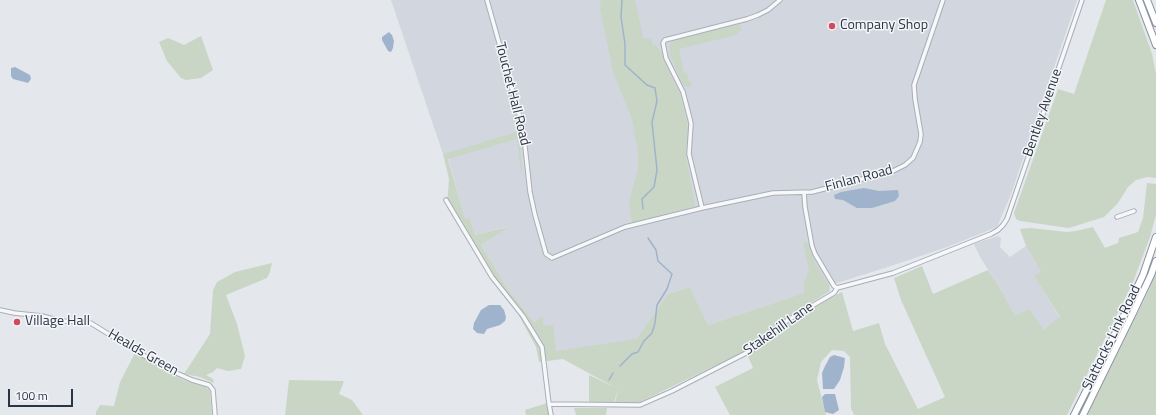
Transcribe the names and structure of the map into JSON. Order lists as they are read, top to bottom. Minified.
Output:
{"streets":{"highway":["Slattocks Link Road"],"street":["Touchet Hall Road","Bentley Avenue","Finlan Road","Stakehill Lane","Healds Green"]},"crossings":[["Touchet Hall Road","Finlan Road"],["Bentley Avenue","Stakehill Lane"]],"places":["Company Shop","Village Hall"],"scale_bar":"100 m"}
